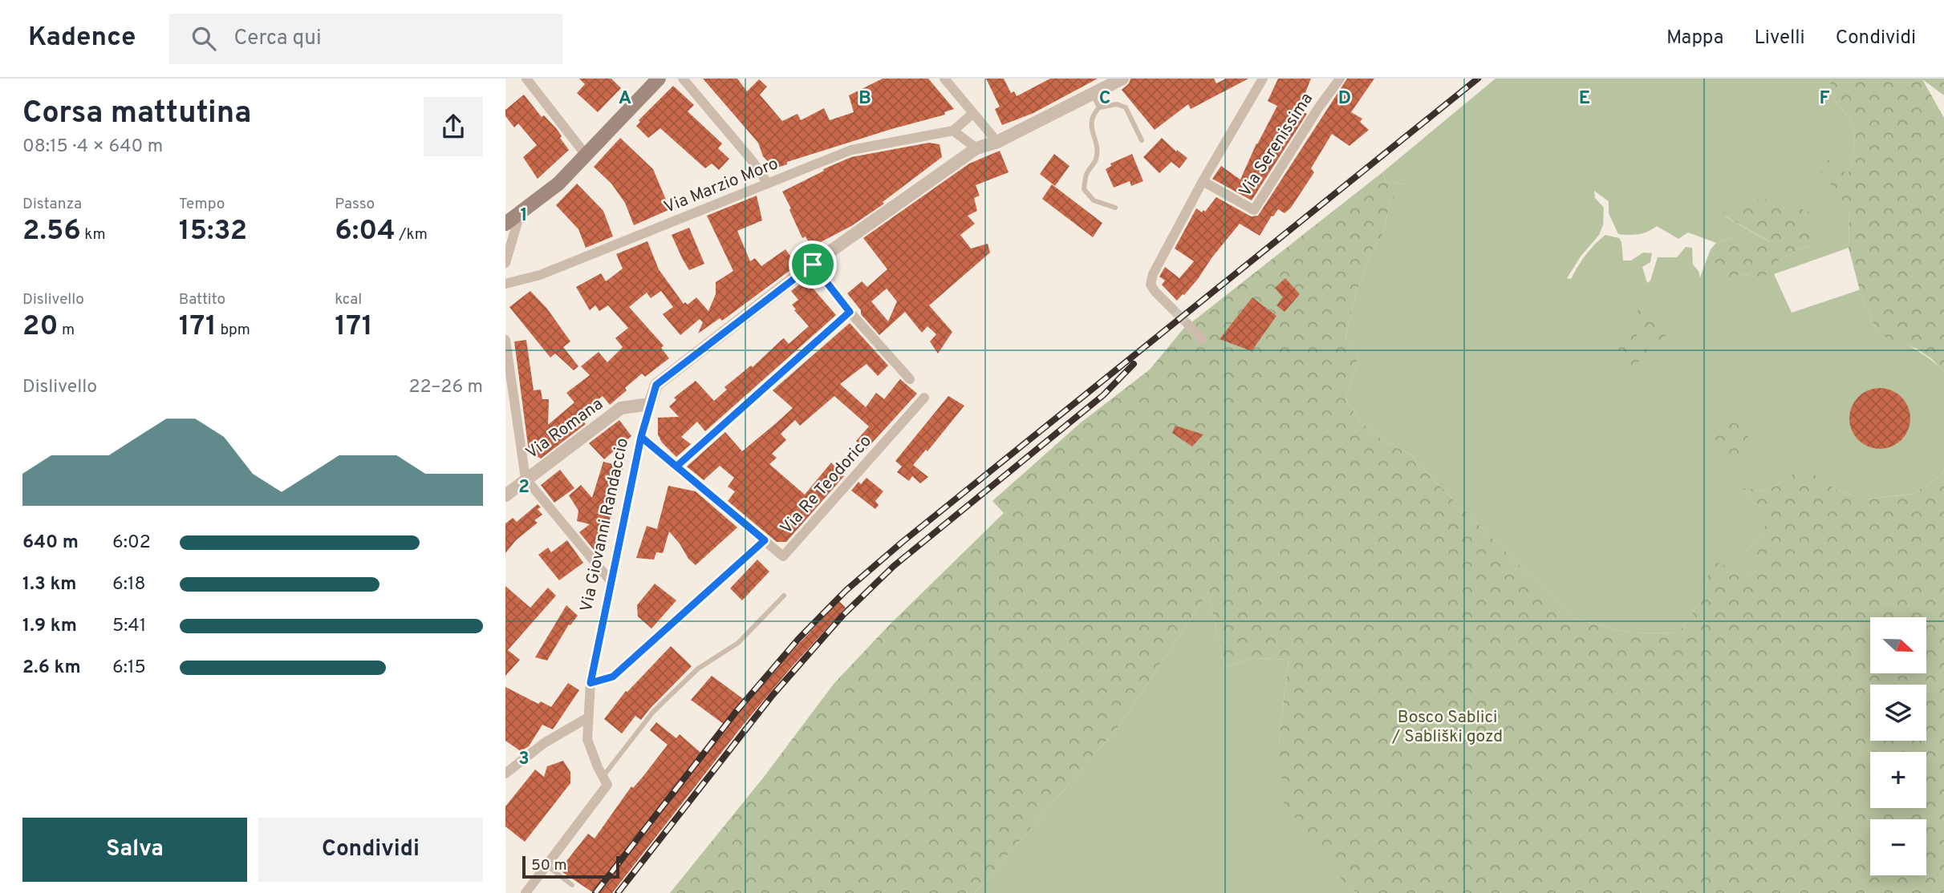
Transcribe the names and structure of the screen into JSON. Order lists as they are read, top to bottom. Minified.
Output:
{"streets":{"street":["Via Serenissima","Via Marzio Moro","Via Romana","Via Re Teodorico","Via Giovanni Randaccio"]},"crossings":[["Via Romana","Via Giovanni Randaccio"],["Via Re Teodorico","Via Giovanni Randaccio"]],"parks":["Bosco Sablici / Sabliški gozd"],"scale_bar":"50 m","north":"right","page":{"header":"Kadence","search":"Cerca qui","nav":["Mappa","Livelli","Condividi"],"heading":["Corsa mattutina","08:15 · 4 × 640 m"],"stats":[["Distanza","2.56 km"],["Tempo","15:32"],["Passo","6:04 /km"],["Dislivello","20 m"],["Battito","171 bpm"],["kcal","171"]],"chart":["Dislivello","22–26 m"],"list":[{"name":"640 m","note":"6:02"},{"name":"1.3 km","note":"6:18"},{"name":"1.9 km","note":"5:41"},{"name":"2.6 km","note":"6:15"}],"map_buttons":["+","−"],"buttons":["Salva","Condividi"],"scale":"50 m"},"grid":{"columns":["A","B","C","D","E","F"],"rows":["1","2","3"]}}
